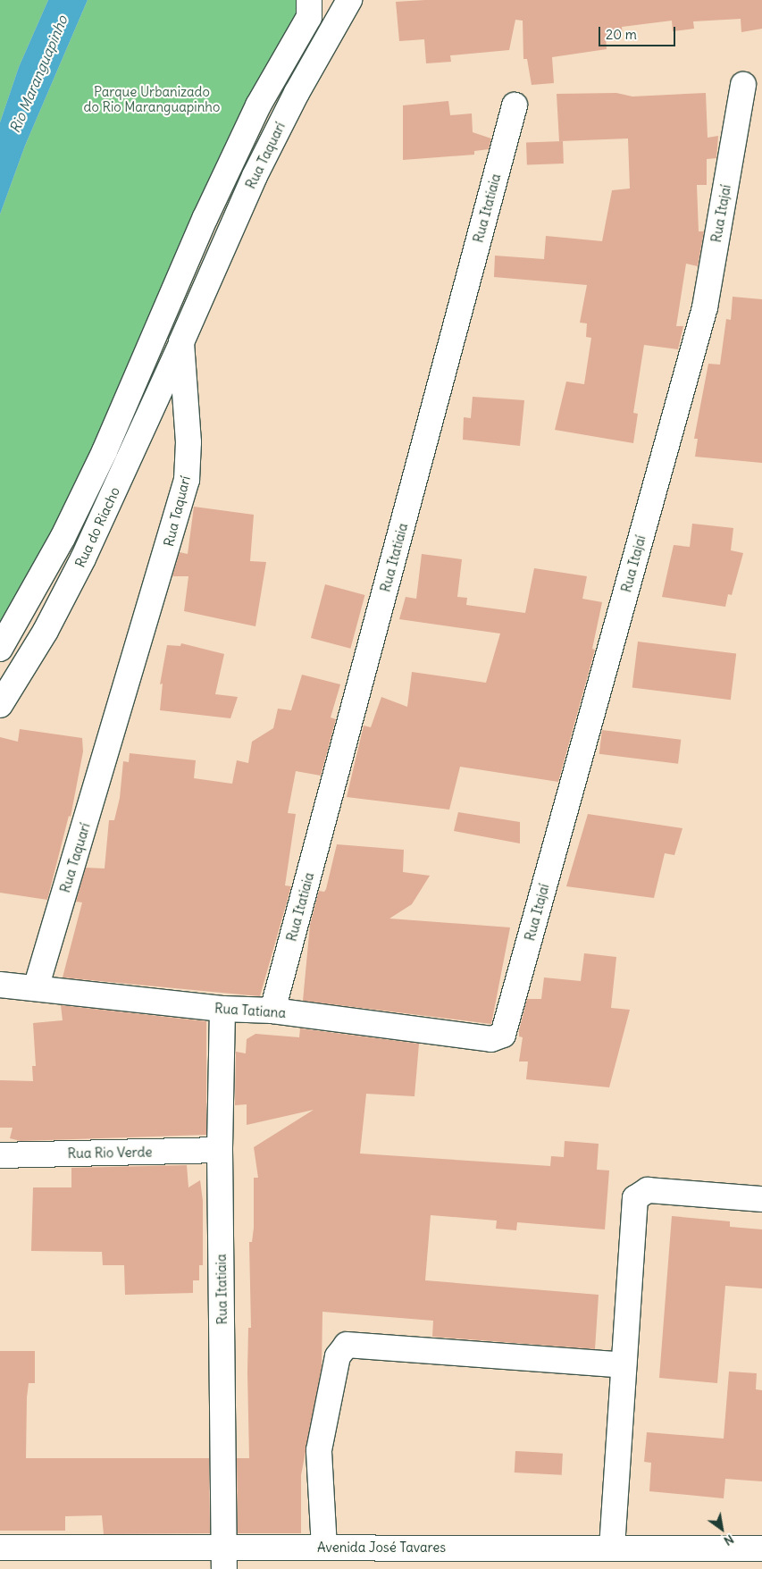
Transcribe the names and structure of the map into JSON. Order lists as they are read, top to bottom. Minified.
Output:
{"streets":{"street":["Rua Taquarí","Rua Itatiaia","Rua Itajaí","Rua do Riacho","Rua Tatiana","Rua Rio Verde","Avenida José Tavares"]},"crossings":[["Rua Taquarí","Rua do Riacho"],["Rua Taquarí","Rua Tatiana"],["Rua Itatiaia","Rua Tatiana"],["Rua Itatiaia","Rua Rio Verde"],["Rua Itatiaia","Avenida José Tavares"],["Rua Itajaí","Rua Tatiana"]],"water":["Rio Maranguapinho"],"parks":["Parque Urbanizado do Rio Maranguapinho"],"scale_bar":"20 m","north":"bottom right"}
